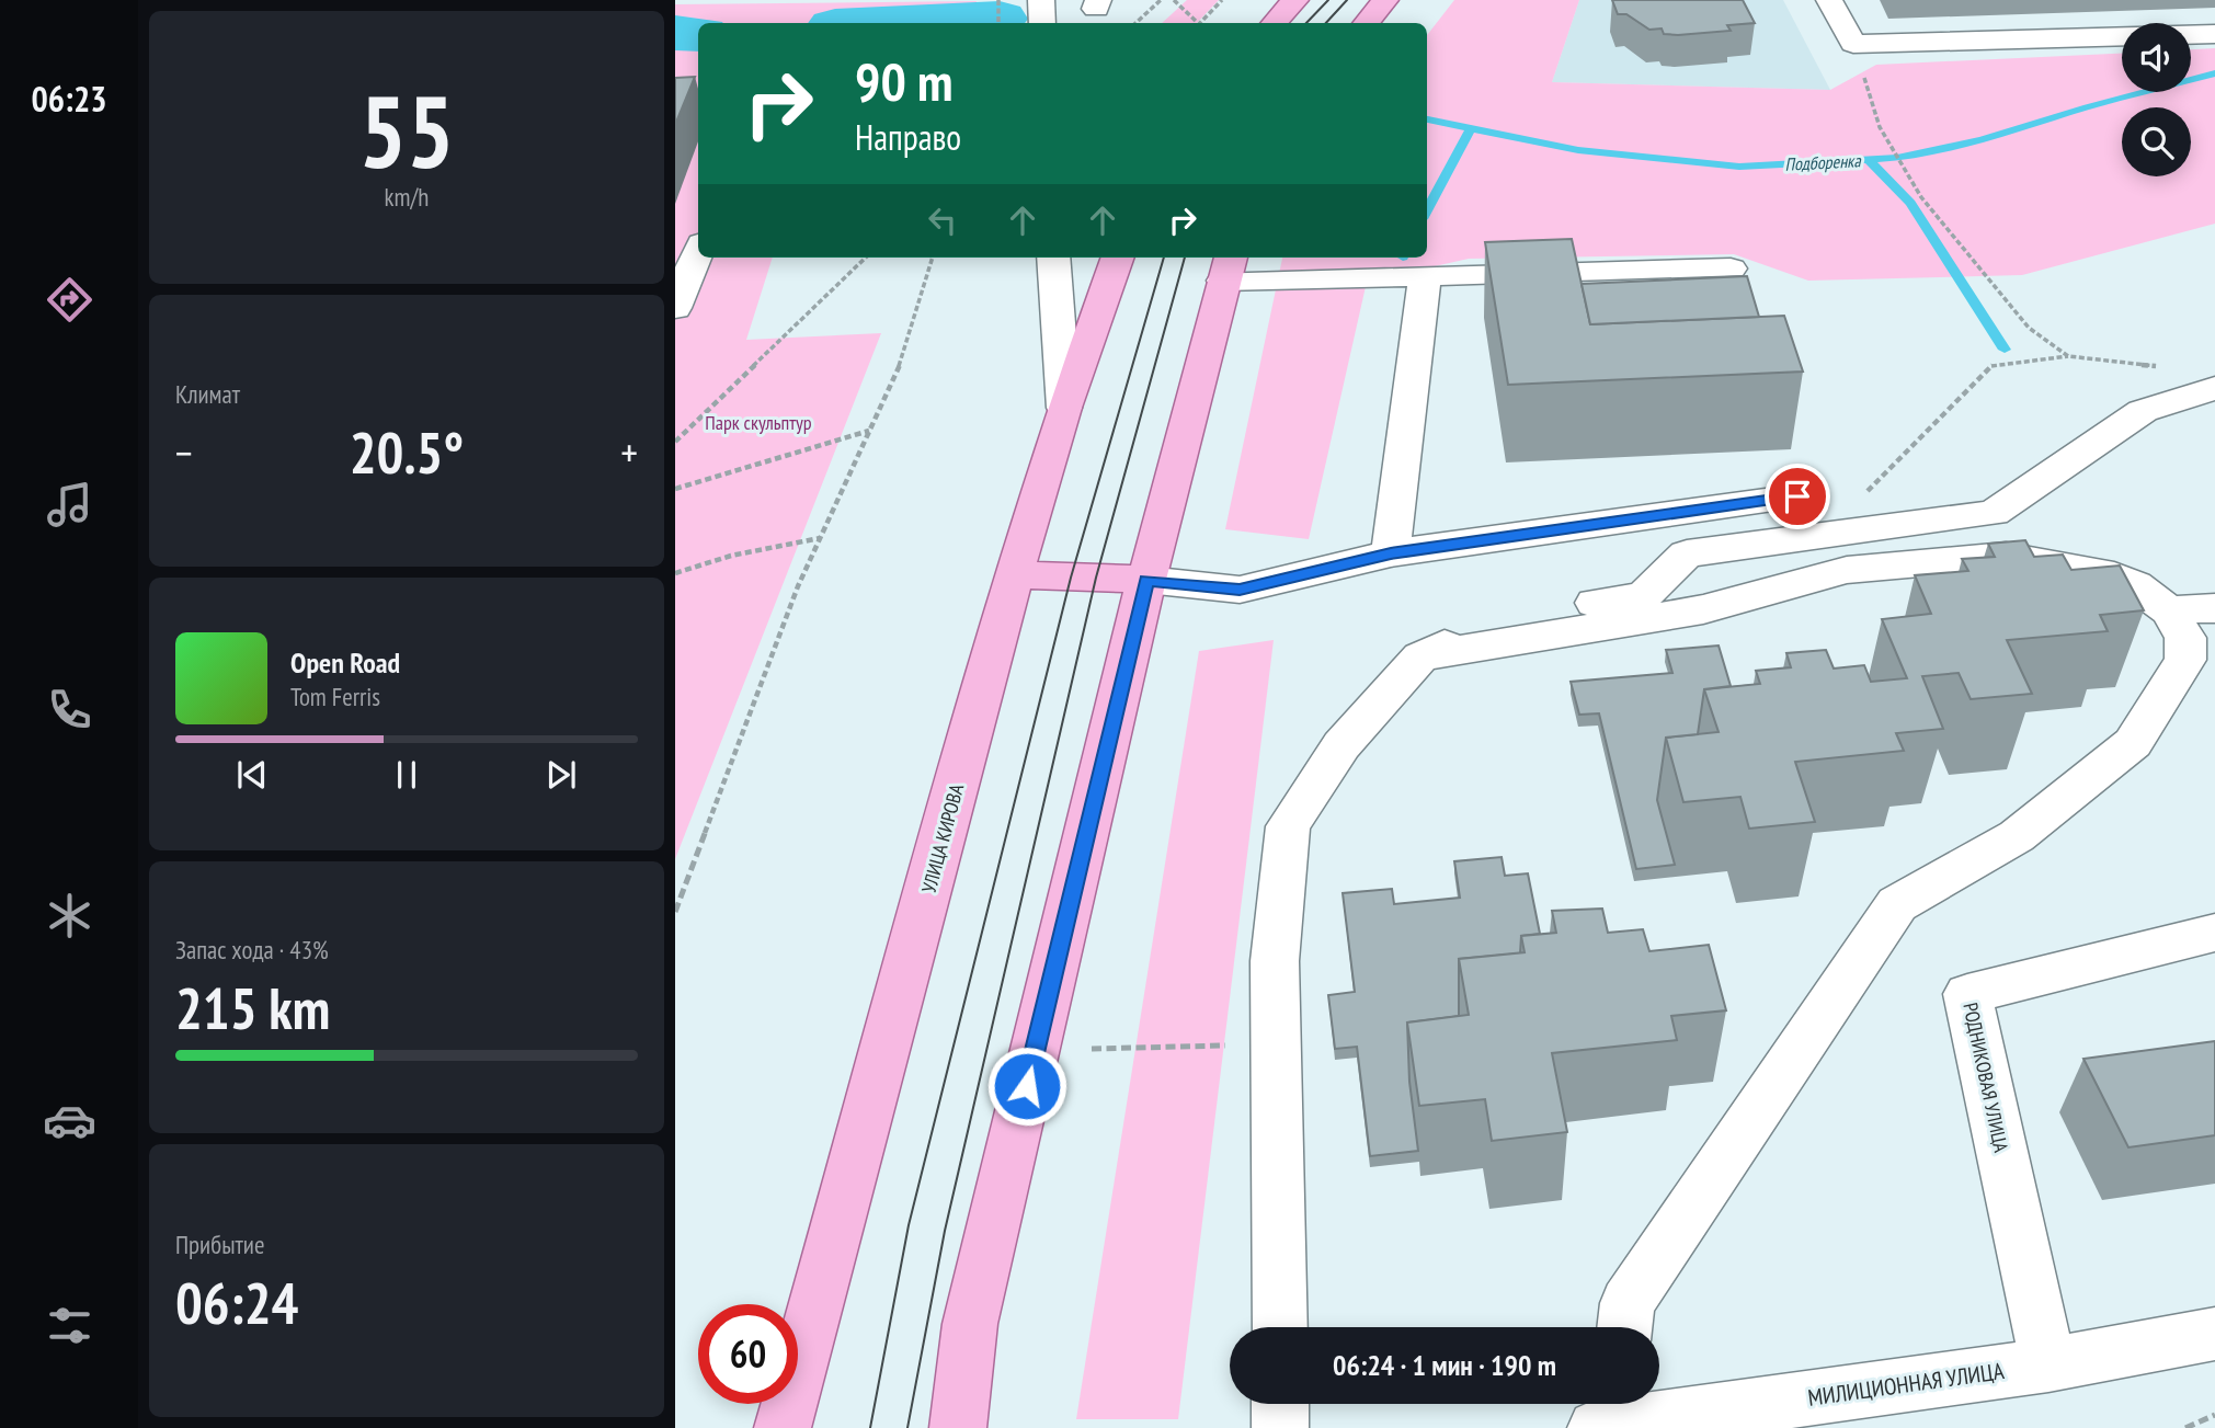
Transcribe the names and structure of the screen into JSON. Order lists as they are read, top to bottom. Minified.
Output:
{"streets":{"main road":["УЛИЦА КИРОВА"],"street":["РОДНИКОВАЯ УЛИЦА","МИЛИЦИОННАЯ УЛИЦА"]},"crossings":[["РОДНИКОВАЯ УЛИЦА","МИЛИЦИОННАЯ УЛИЦА"]],"water":["Подборенка"],"parks":["Парк скульптур"],"page":{"tabs":"06:23","tile":[["55","km/h"],"Климат",["Запас хода · 43%","215 km"],["Прибытие","06:24"]],"turn":["90 m","Направо"],"heat":["−","20.5°","+"],"song":["Open Road","Tom Ferris"],"limit":"60","trip":"06:24 · 1 мин · 190 m"}}
